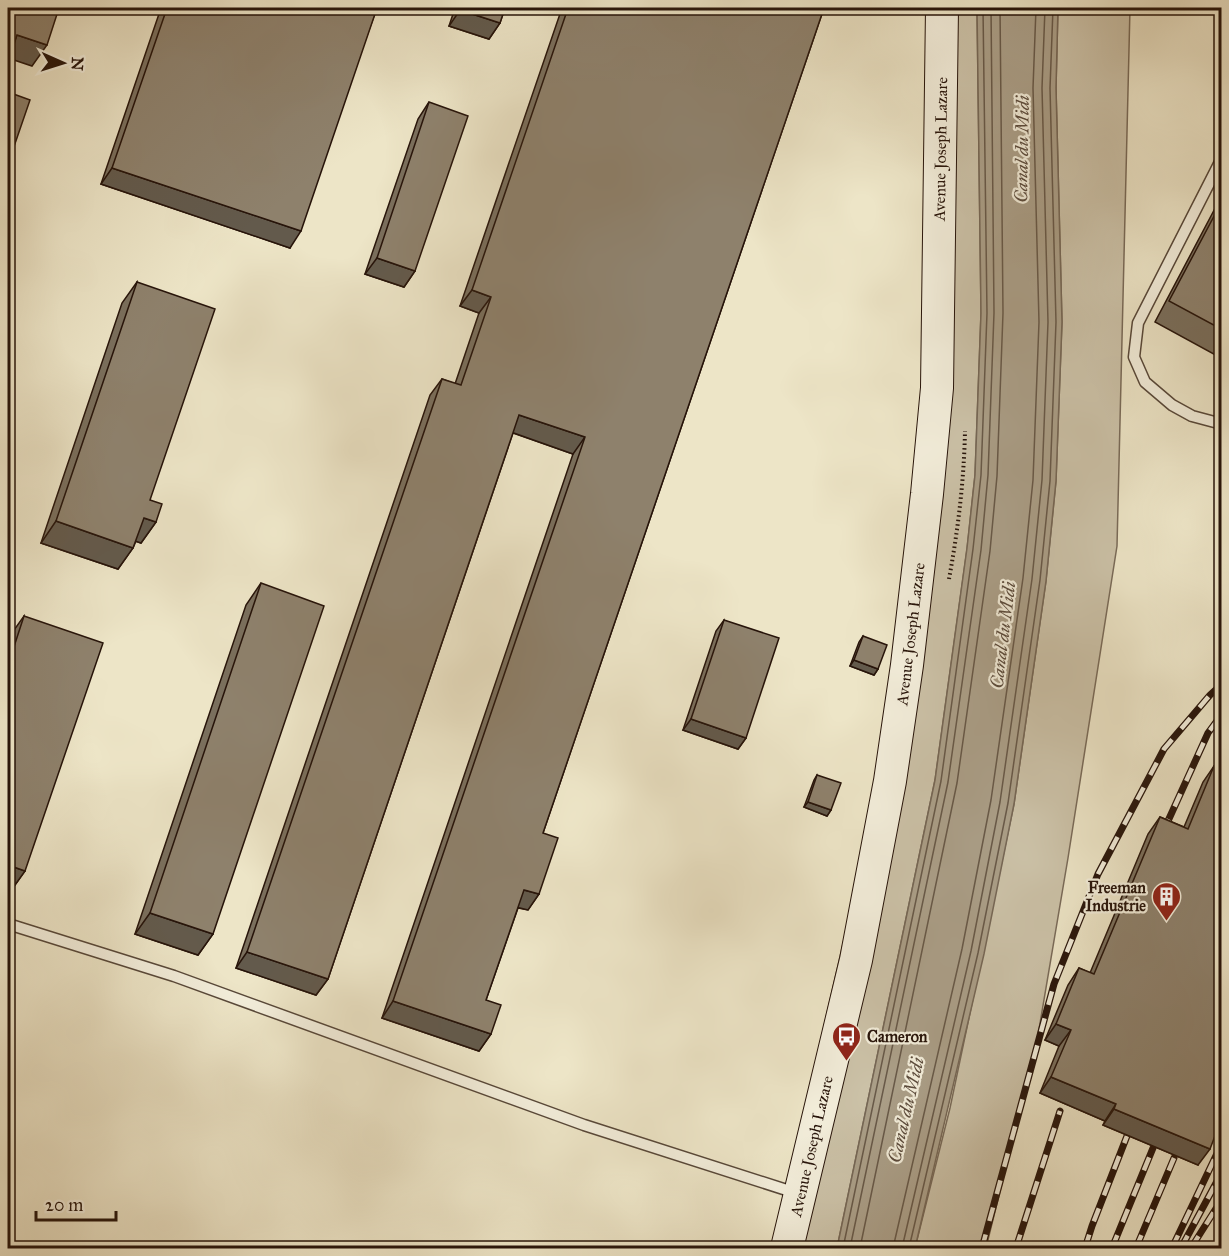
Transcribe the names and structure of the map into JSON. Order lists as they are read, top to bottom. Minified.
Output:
{"streets":{"main road":["Avenue Joseph Lazare"]},"water":["Canal du Midi"],"places":{"building":["Freeman Industrie"],"bus stop":["Cameron"]},"scale_bar":"20 m","north":"right"}
